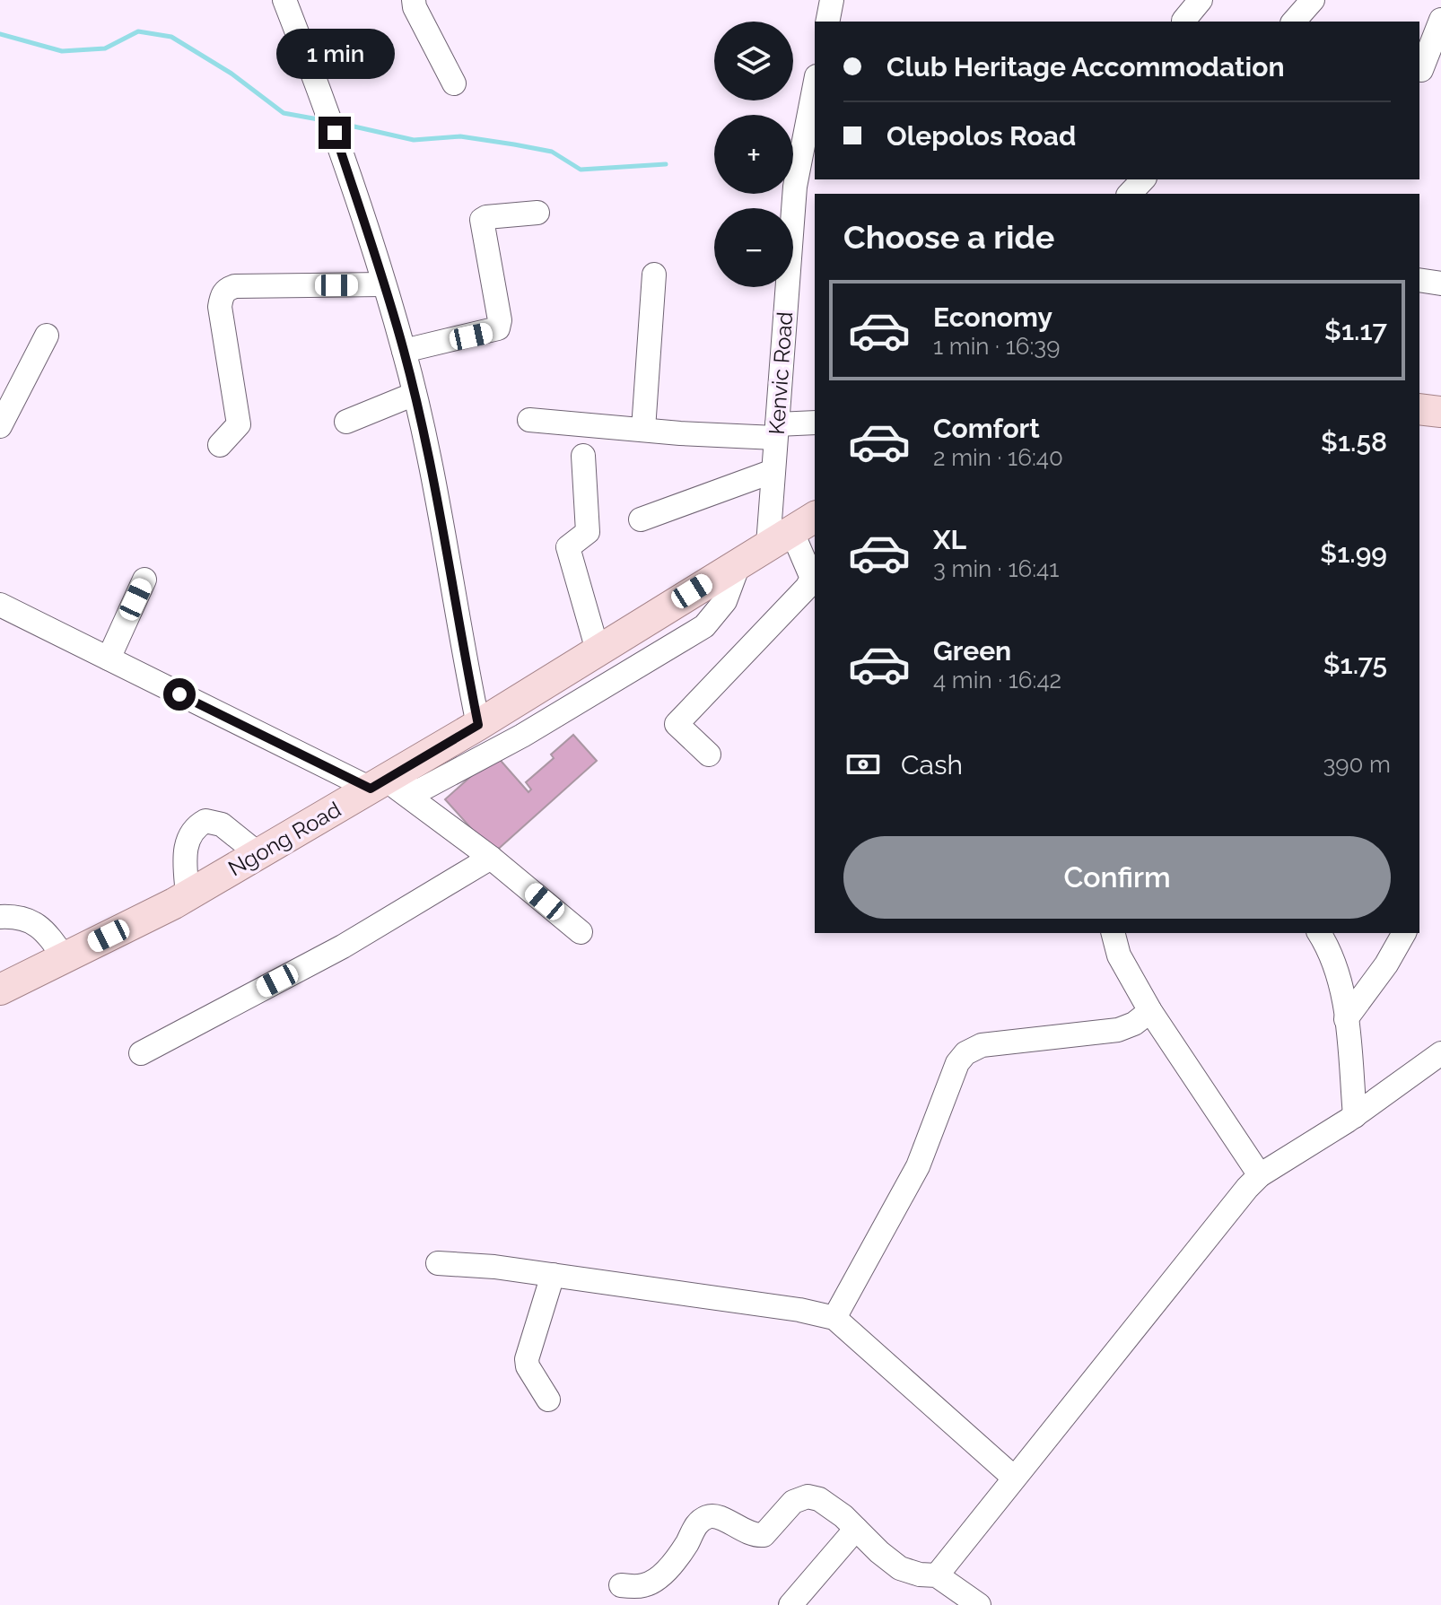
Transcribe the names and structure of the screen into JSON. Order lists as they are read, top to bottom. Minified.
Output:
{"streets":{"main road":["Ngong Road"],"street":["Kenvic Road"]},"crossings":[["Kenvic Road","Ngong Road"]],"page":{"map_buttons":["+","−"],"banner":["Club Heritage Accommodation","Olepolos Road"],"bubble":"1 min","heading":"Choose a ride","list":[{"name":"Economy","note":"1 min · 16:39","value":"$1.17"},{"name":"Comfort","note":"2 min · 16:40","value":"$1.58"},{"name":"XL","note":"3 min · 16:41","value":"$1.99"},{"name":"Green","note":"4 min · 16:42","value":"$1.75"}],"pay":["Cash","390 m"],"buttons":"Confirm"}}
